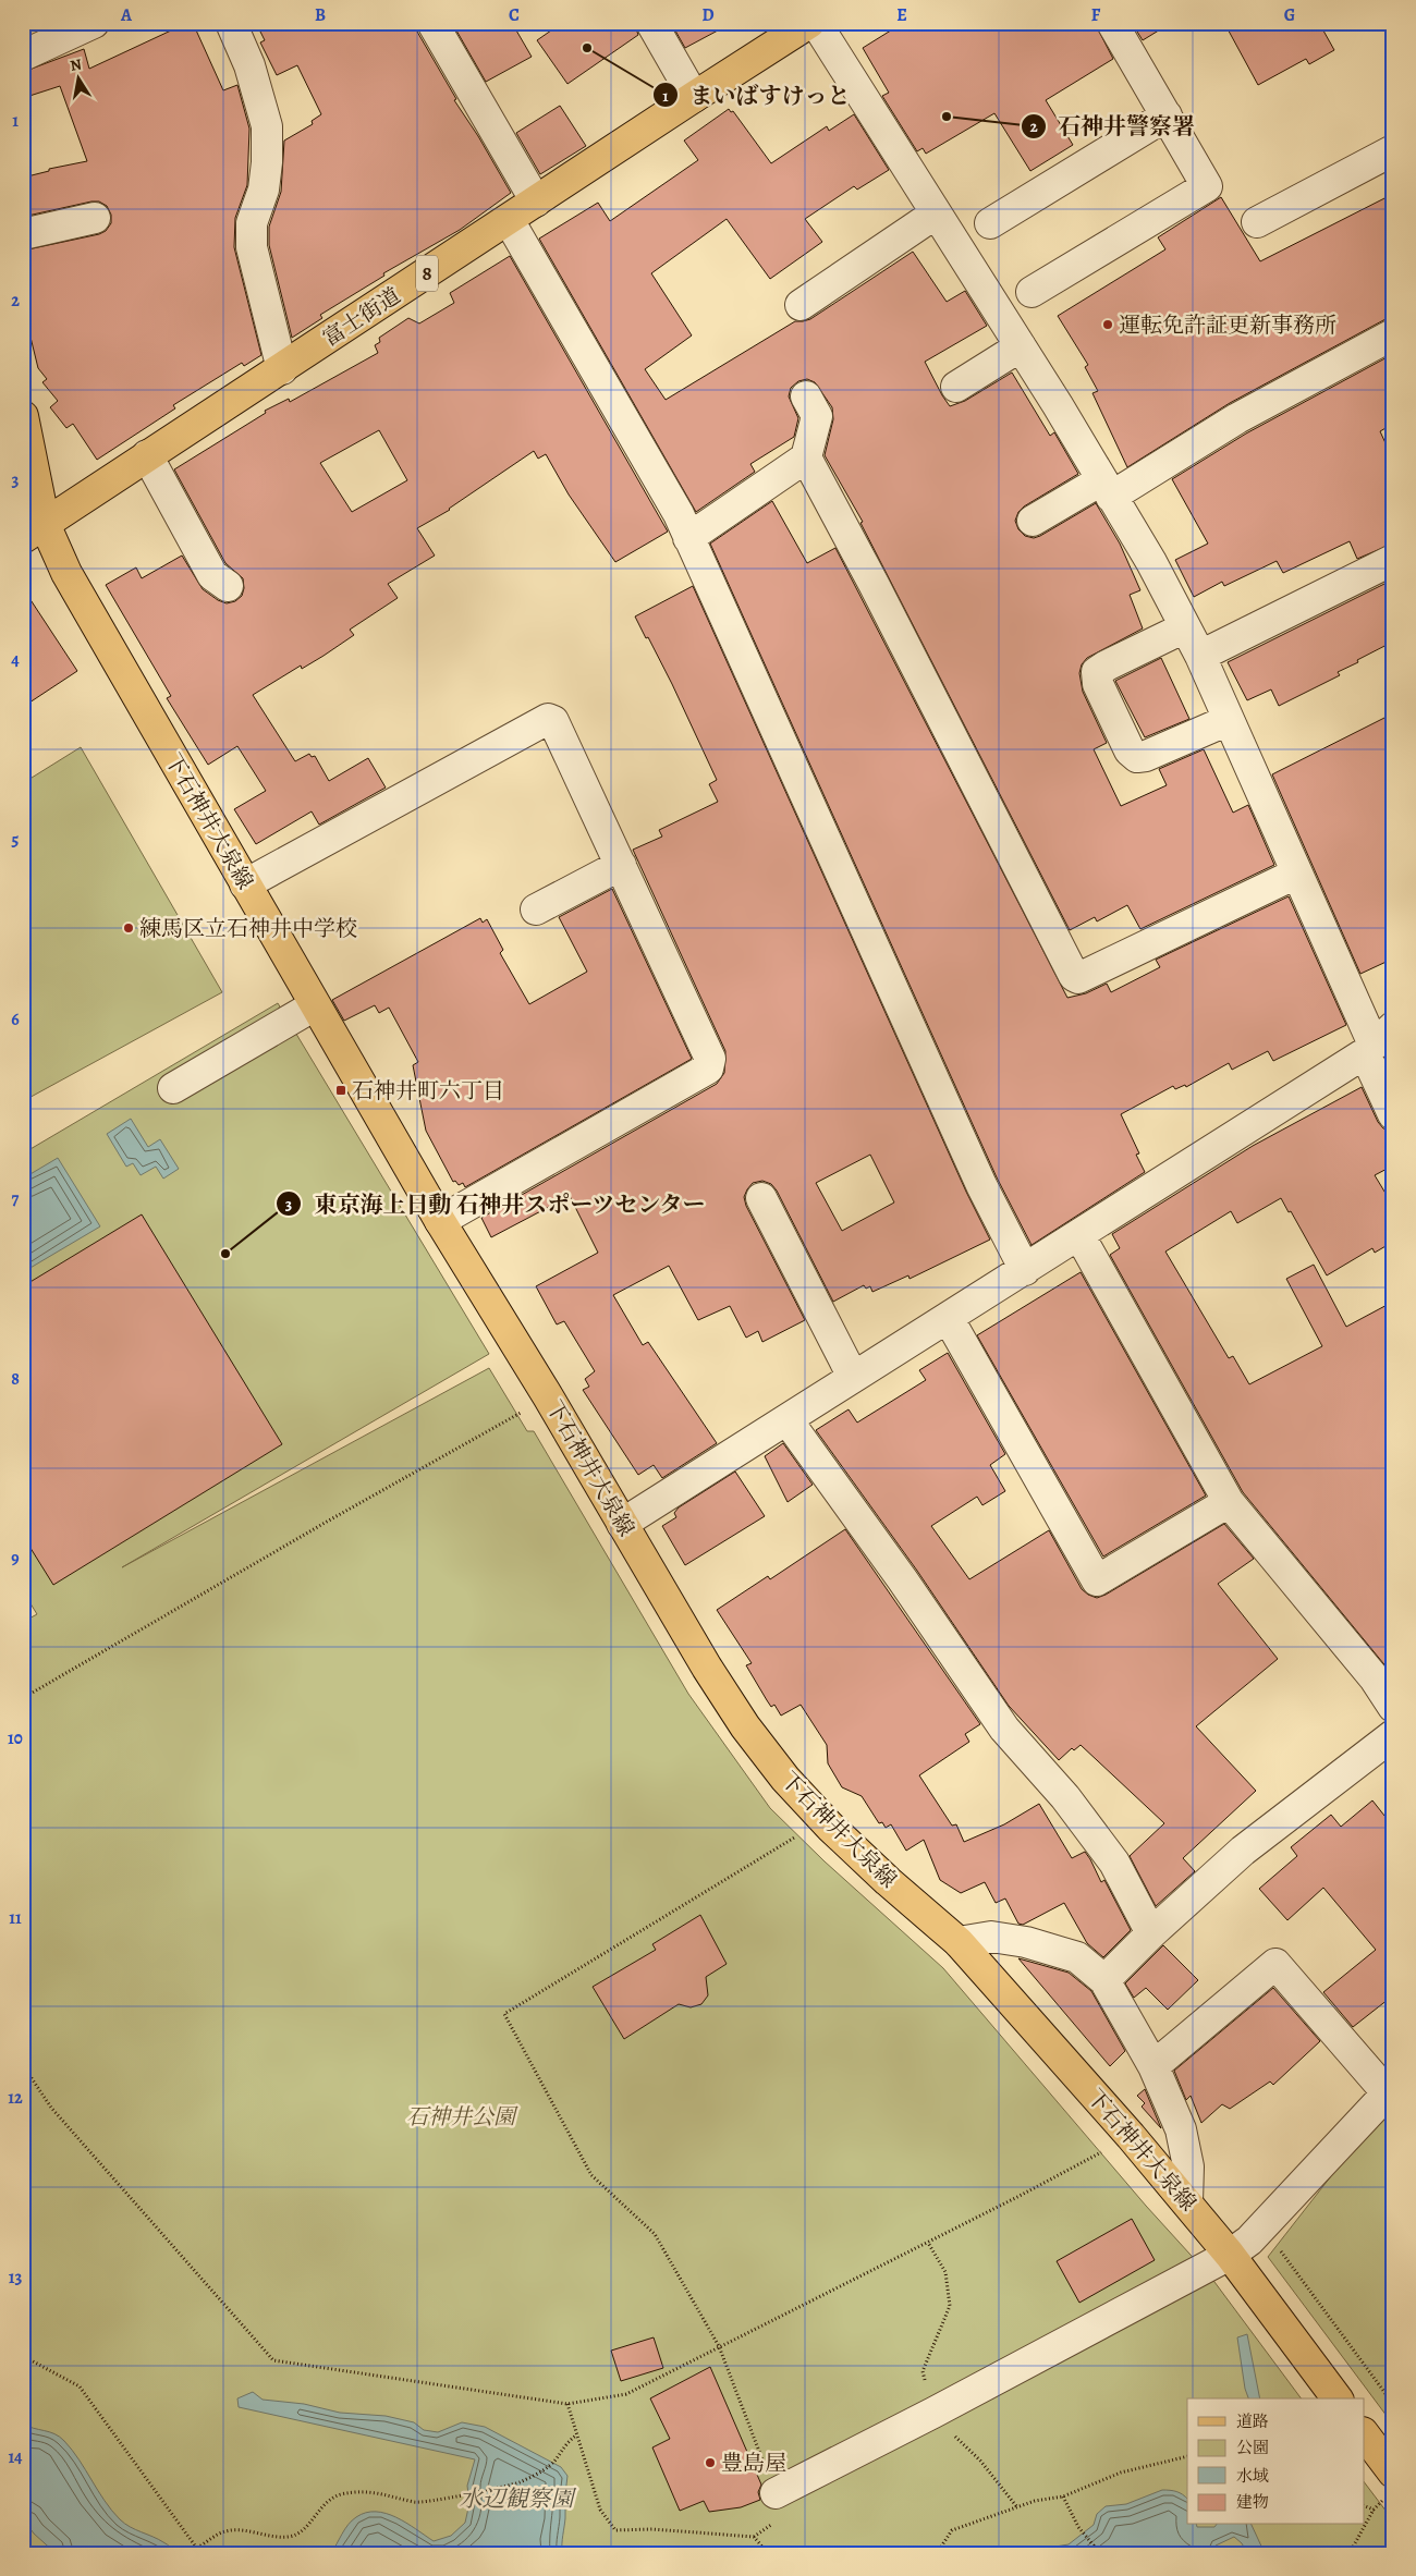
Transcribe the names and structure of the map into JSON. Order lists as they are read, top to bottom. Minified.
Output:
{"streets":{"main road":["8","富士街道","下石神井大泉線"]},"crossings":[["富士街道","下石神井大泉線"]],"water":["水辺観察園"],"parks":["石神井公園"],"places":{"other":["まいばすけっと","石神井警察署","運転免許証更新事務所","練馬区立石神井中学校","東京海上日動 石神井スポーツセンター","豊島屋"],"transit":["石神井町六丁目"]},"legend":["道路","公園","水域","建物"],"north":"top","grid":{"columns":["A","B","C","D","E","F","G"],"rows":["1","2","3","4","5","6","7","8","9","10","11","12","13","14"]}}
